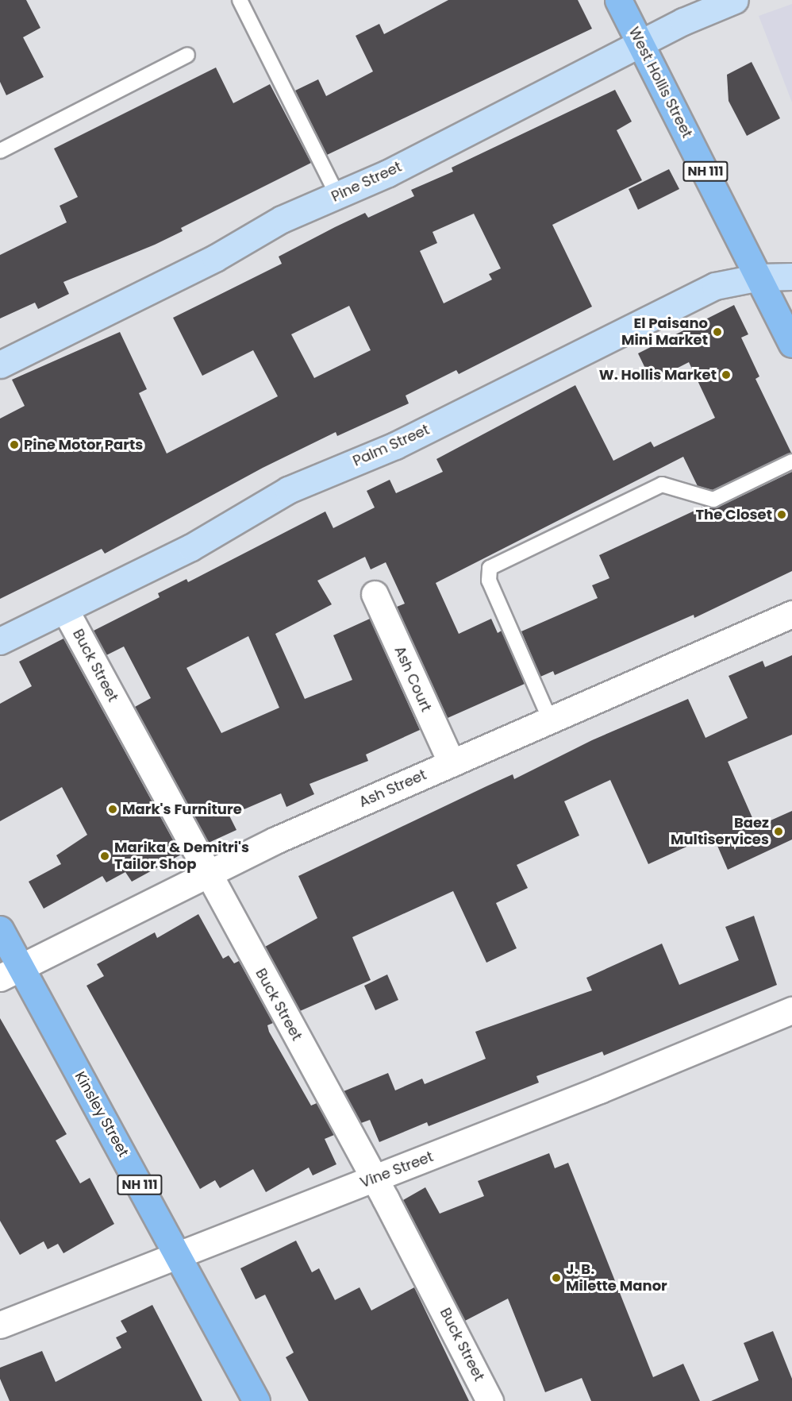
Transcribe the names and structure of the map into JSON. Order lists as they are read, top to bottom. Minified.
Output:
{"streets":{"main road":["West Hollis Street","NH 111","Kinsley Street"],"street":["Pine Street","Palm Street","Buck Street","Ash Court","Ash Street","Vine Street"]},"crossings":[["West Hollis Street","Pine Street"],["West Hollis Street","Palm Street"],["Palm Street","Buck Street"],["Buck Street","Ash Street"],["Buck Street","Vine Street"],["Ash Court","Ash Street"],["Ash Street","Kinsley Street"],["Kinsley Street","Vine Street"]],"places":["El Paisano Mini Market","W. Hollis Market","Pine Motor Parts","The Closet","Mark's Furniture","Baez Multiservices","Marika & Demitri's Tailor Shop","J. B. Milette Manor"]}
